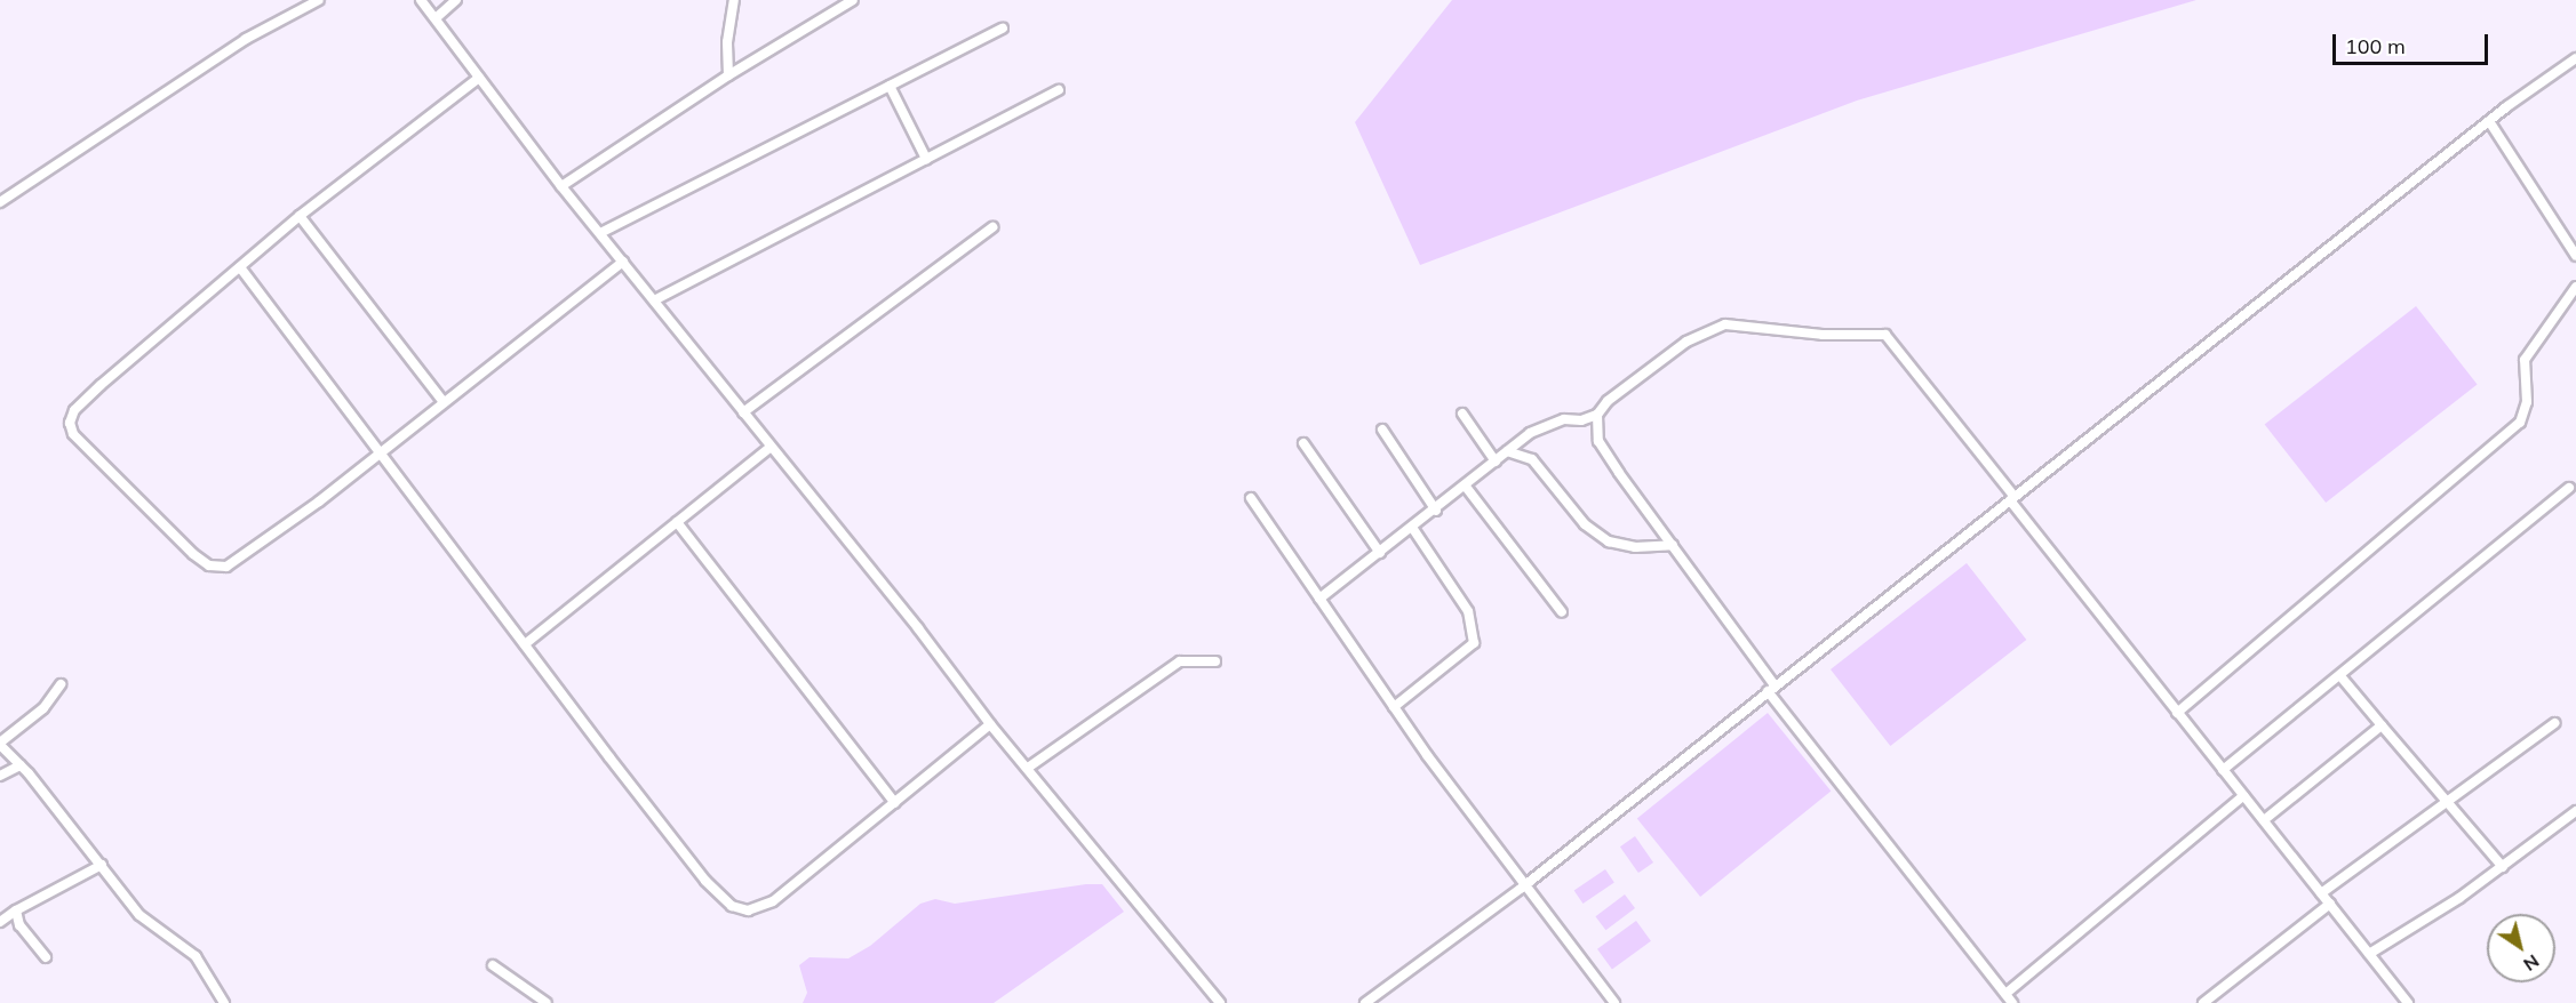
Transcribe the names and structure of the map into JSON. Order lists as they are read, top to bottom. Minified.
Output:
{"scale_bar":"100 m","north":"bottom right"}
